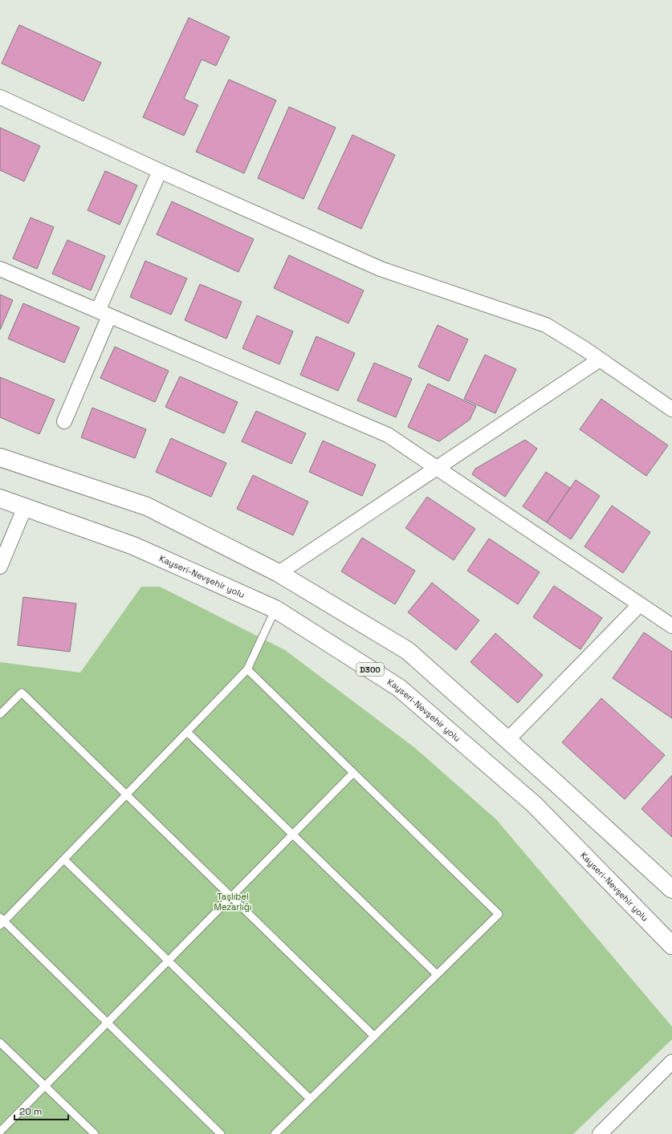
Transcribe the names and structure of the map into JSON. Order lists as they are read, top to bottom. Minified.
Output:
{"streets":{"highway":["Kayseri-Nevşehir yolu","D300"]},"parks":["Taşlıbel Mezarlığı"],"scale_bar":"20 m"}
